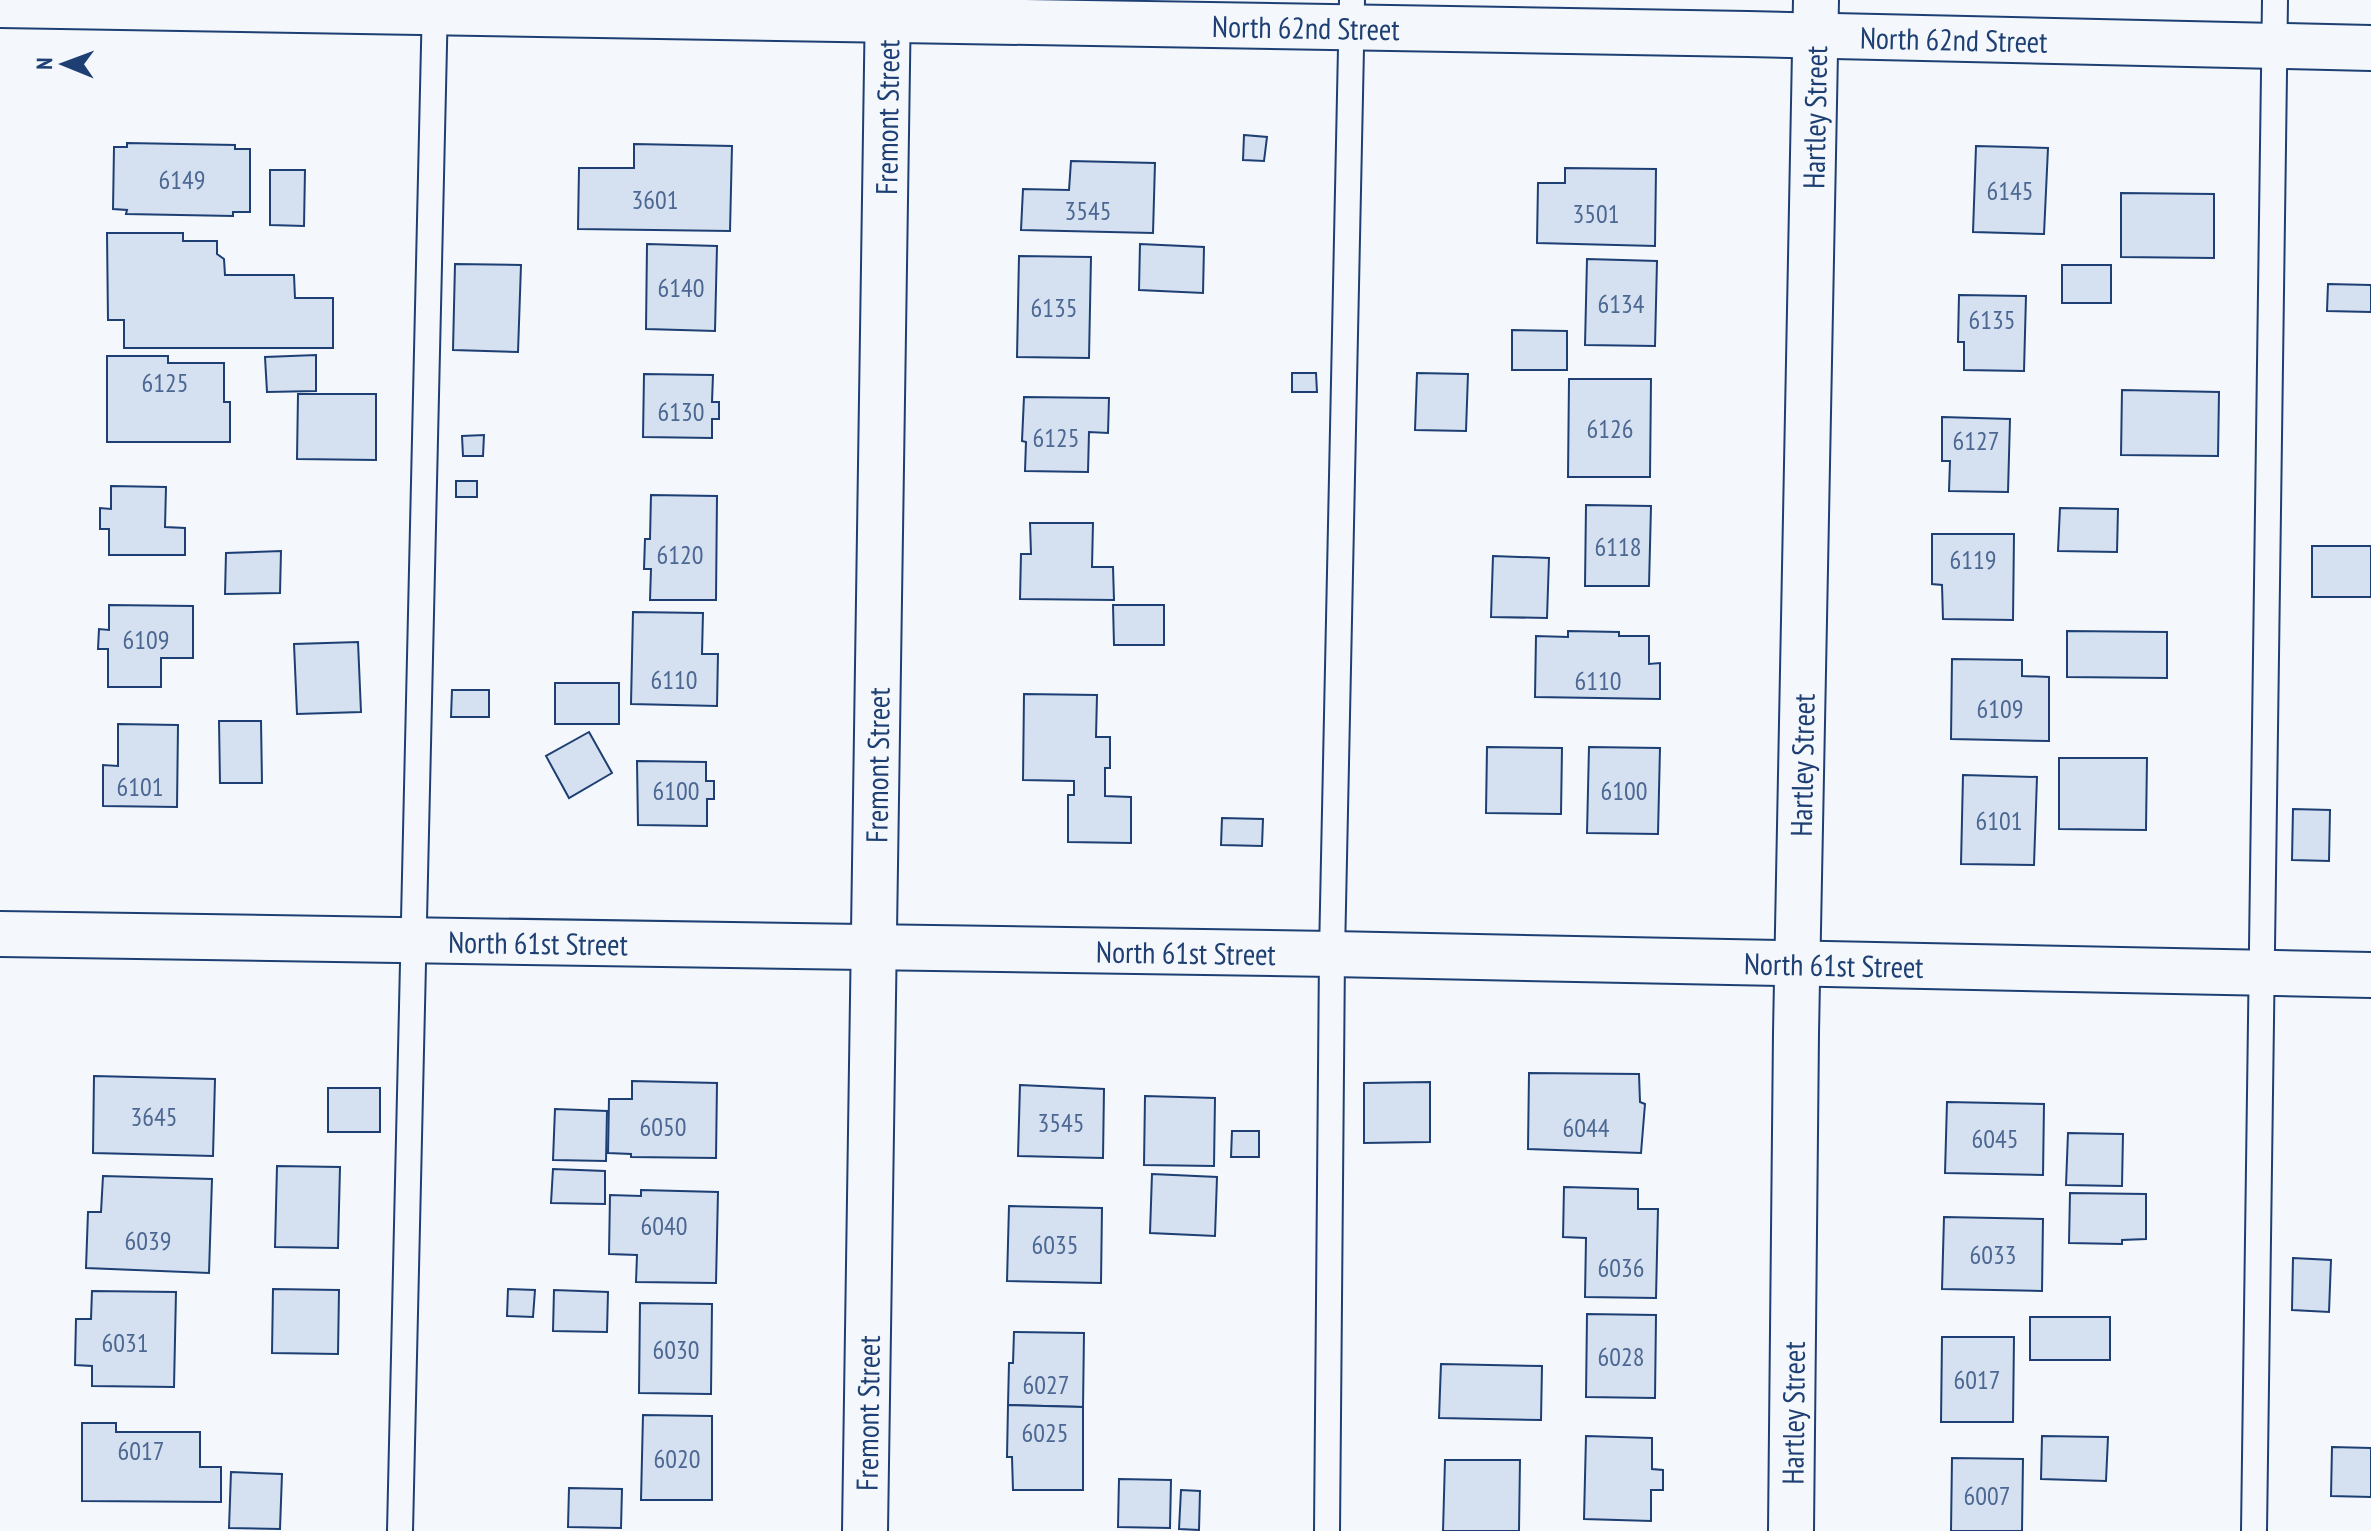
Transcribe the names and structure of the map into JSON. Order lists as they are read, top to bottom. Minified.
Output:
{"streets":{"street":["North 62nd Street","Fremont Street","Hartley Street","North 61st Street"]},"crossings":[["North 62nd Street","Fremont Street"],["North 62nd Street","Hartley Street"],["Fremont Street","North 61st Street"],["Hartley Street","North 61st Street"]],"house_numbers":["6149","6145","3601","3545","3501","6140","6134","6135","6135","6125","6130","6126","6125","6127","6118","6120","6119","6109","6110","6110","6109","6101","6100","6100","6101","3645","3545","6050","6044","6045","6040","6039","6035","6033","6036","6031","6030","6028","6017","6027","6025","6017","6020","6007"],"north":"left"}
